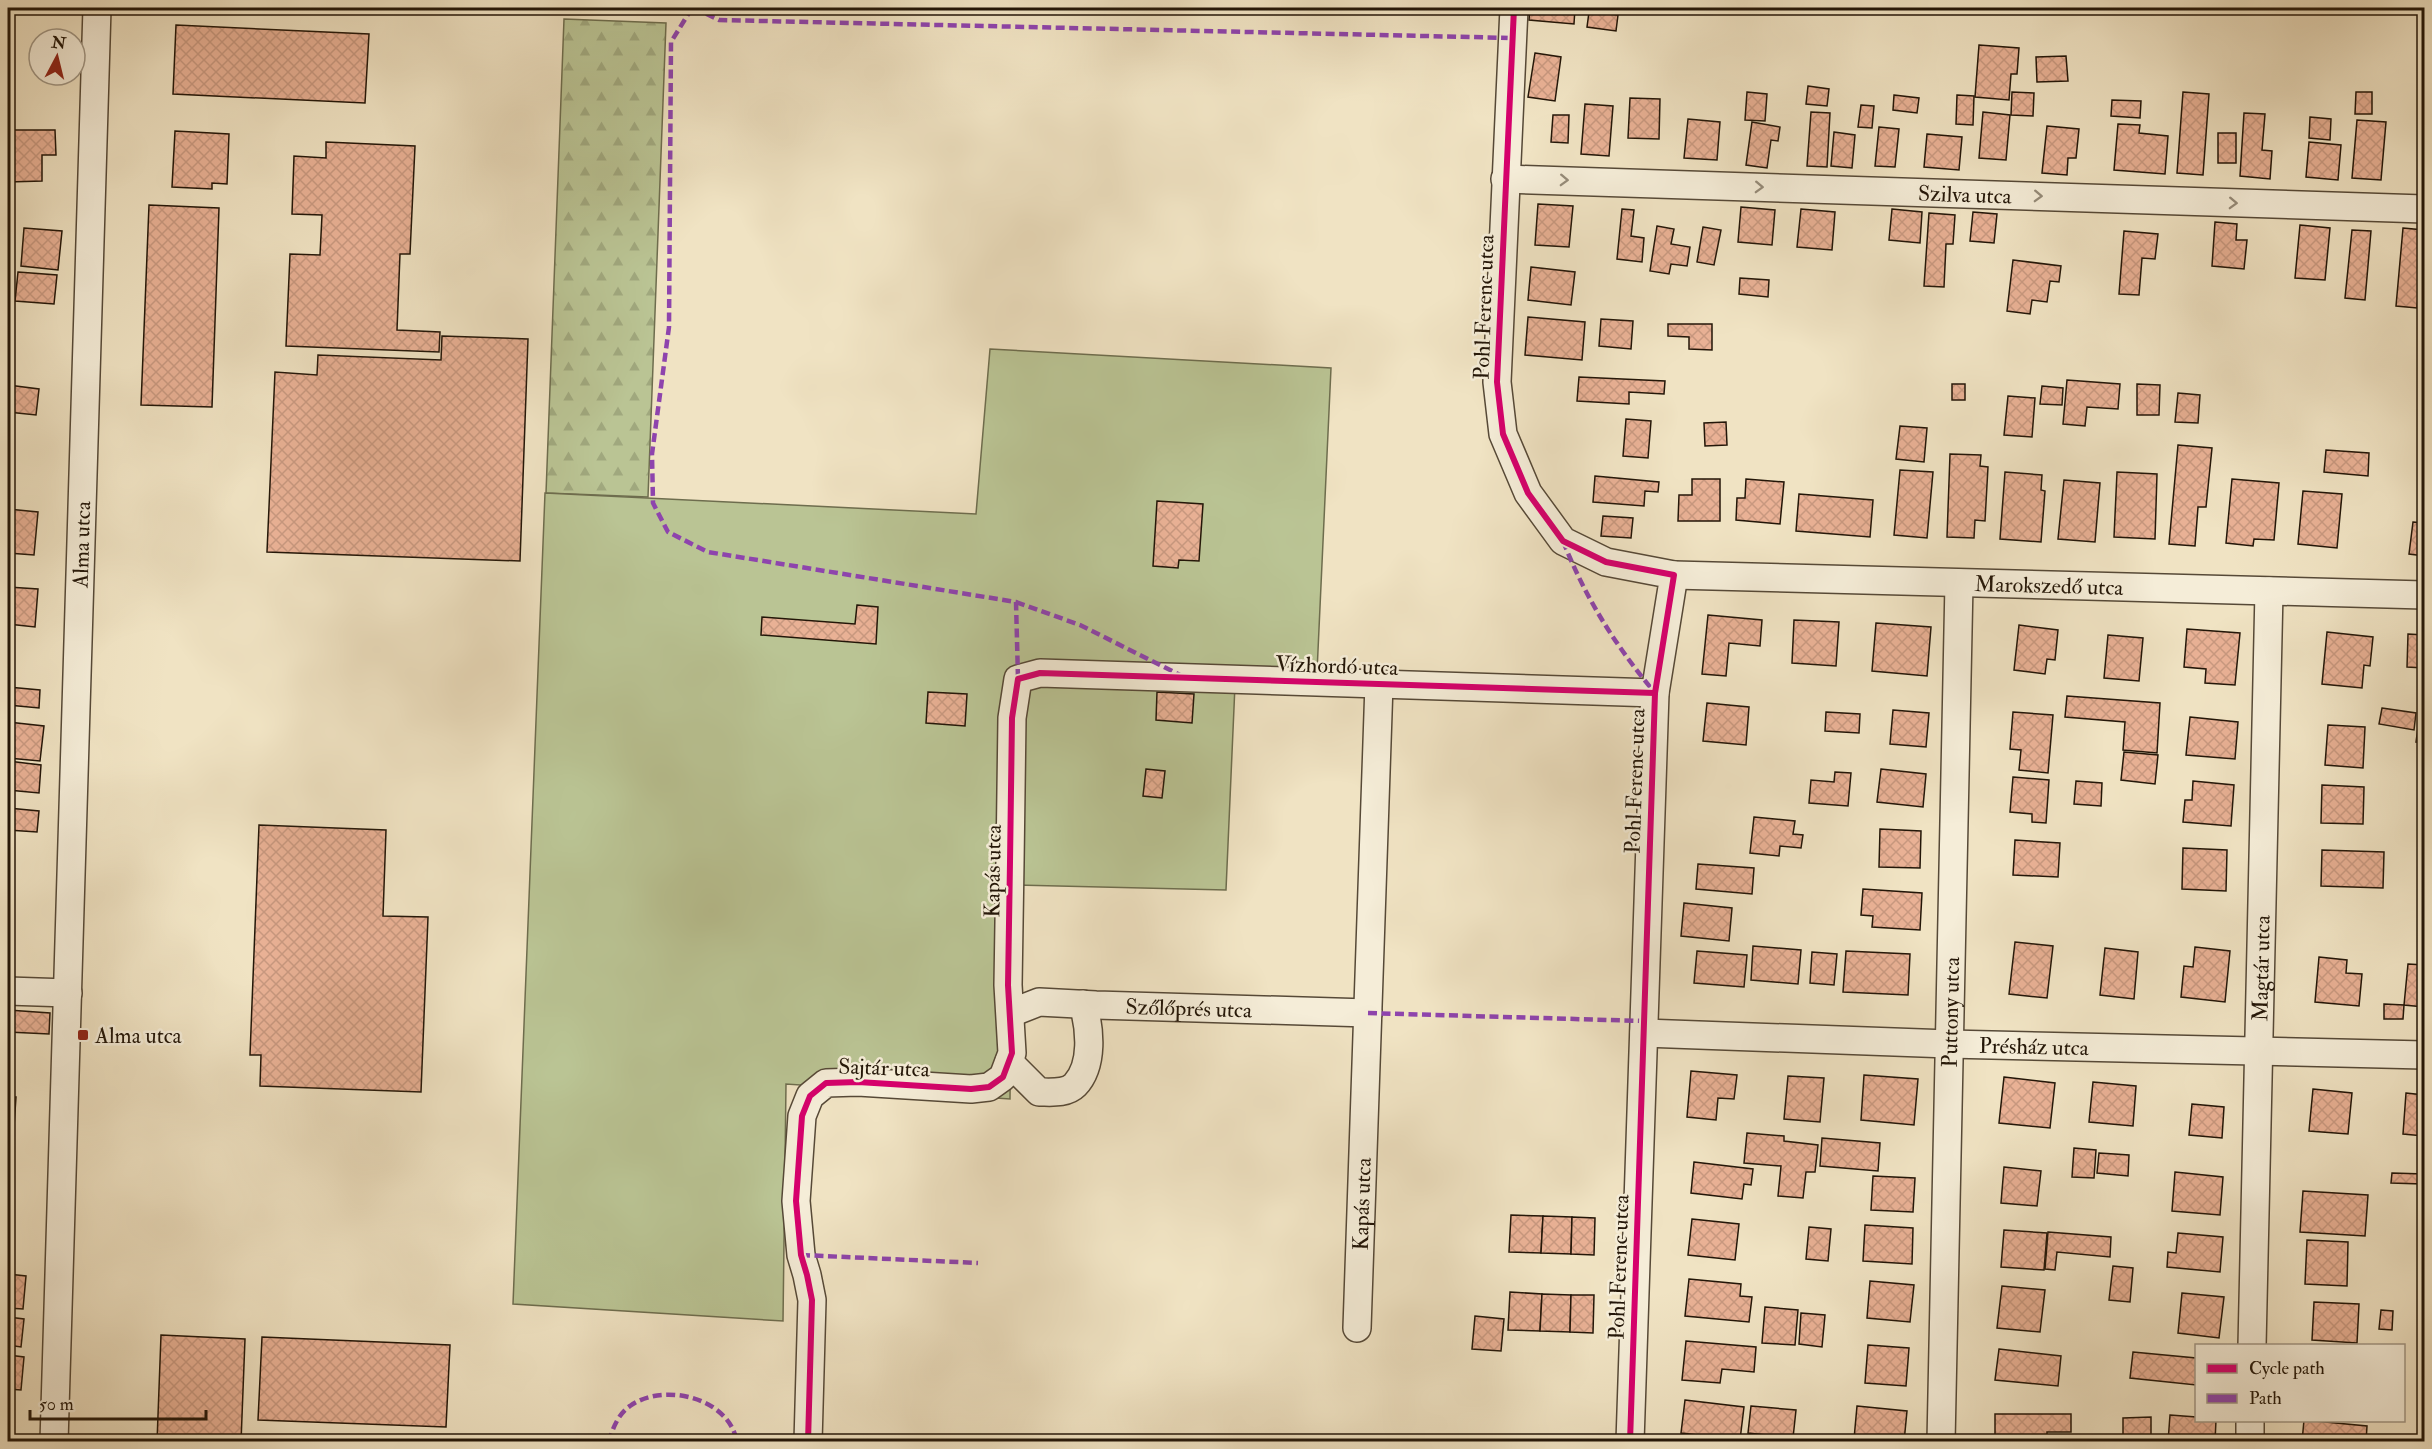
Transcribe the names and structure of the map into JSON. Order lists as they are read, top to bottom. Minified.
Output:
{"streets":{"street":["Szilva utca","Pohl Ferenc utca","Alma utca","Marokszedő utca","Vízhordó utca","Kapás utca","Magtár utca","Szőlőprés utca","Puttony utca","Présház utca","Sajtár utca"]},"crossings":[["Szilva utca","Pohl Ferenc utca"],["Pohl Ferenc utca","Marokszedő utca"],["Pohl Ferenc utca","Vízhordó utca"],["Pohl Ferenc utca","Présház utca"],["Marokszedő utca","Magtár utca"],["Marokszedő utca","Puttony utca"],["Vízhordó utca","Kapás utca"],["Kapás utca","Szőlőprés utca"],["Kapás utca","Sajtár utca"],["Magtár utca","Présház utca"],["Szőlőprés utca","Sajtár utca"],["Puttony utca","Présház utca"]],"one_way":["Szilva utca"],"places":{"transit":["Alma utca"]},"legend":["Cycle path","Path"],"scale_bar":"50 m","north":"top"}
